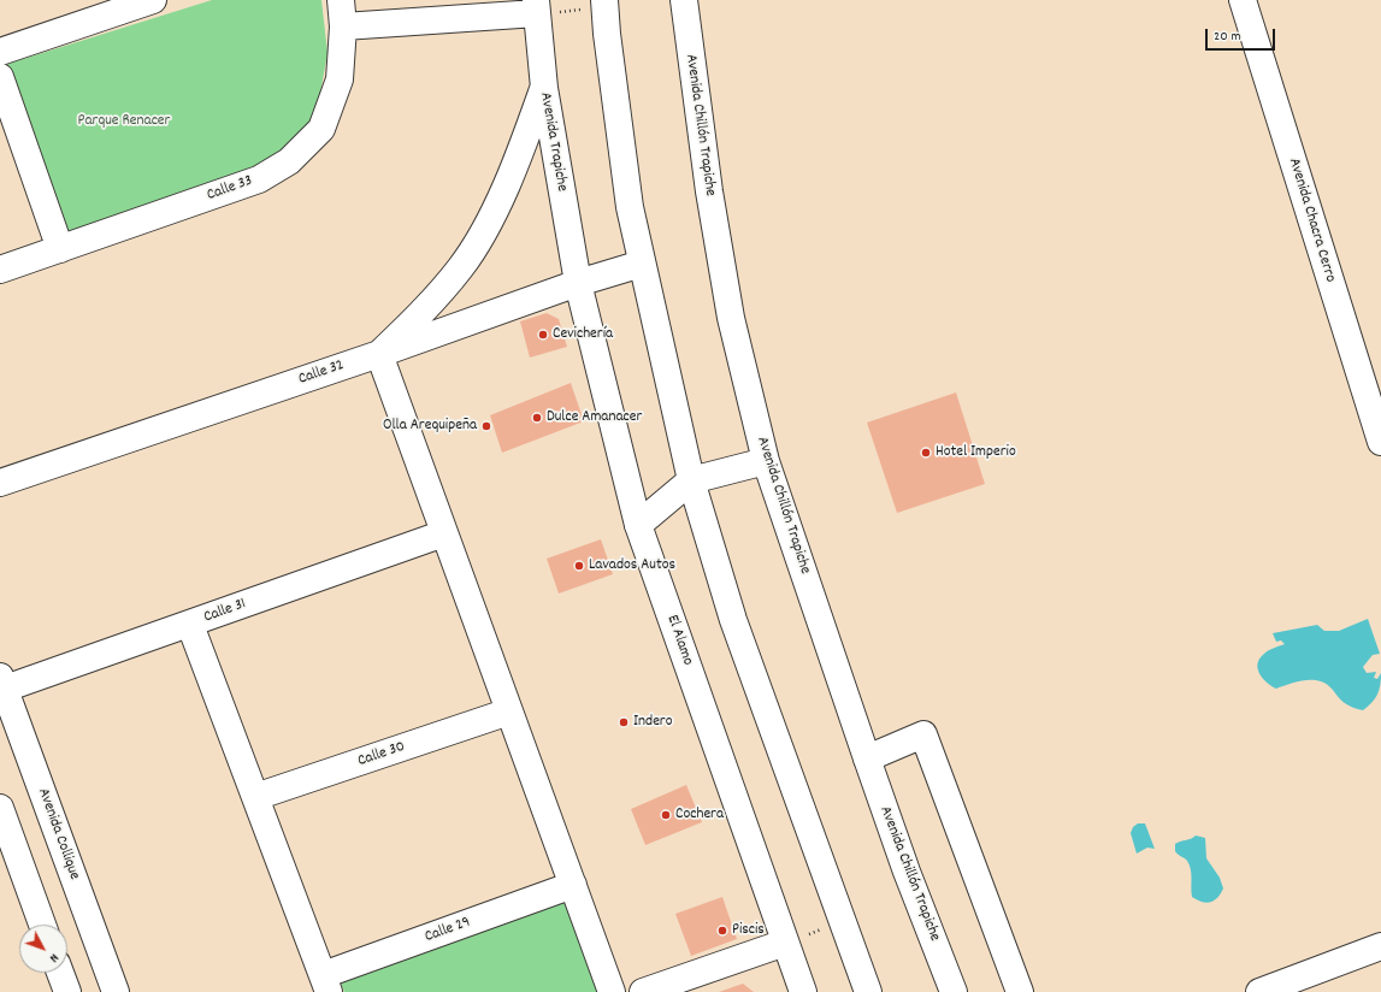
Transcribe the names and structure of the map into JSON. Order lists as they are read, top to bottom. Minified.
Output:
{"streets":{"street":["Avenida Chillón Trapiche","Avenida Trapiche","Calle 33","Avenida Chacra Cerro","Calle 32","Calle 31","El Alamo","Calle 30","Avenida Collique","Calle 29"]},"crossings":[["Avenida Trapiche","Calle 32"],["Avenida Trapiche","El Alamo"],["Calle 32","El Alamo"],["Calle 31","Avenida Collique"]],"parks":["Parque Renacer"],"places":["Cevichería","Dulce Amanacer","Olla Arequipeña","Hotel Imperio","Lavados Autos","Indero","Cochera","Piscis"],"scale_bar":"20 m","north":"bottom right"}
